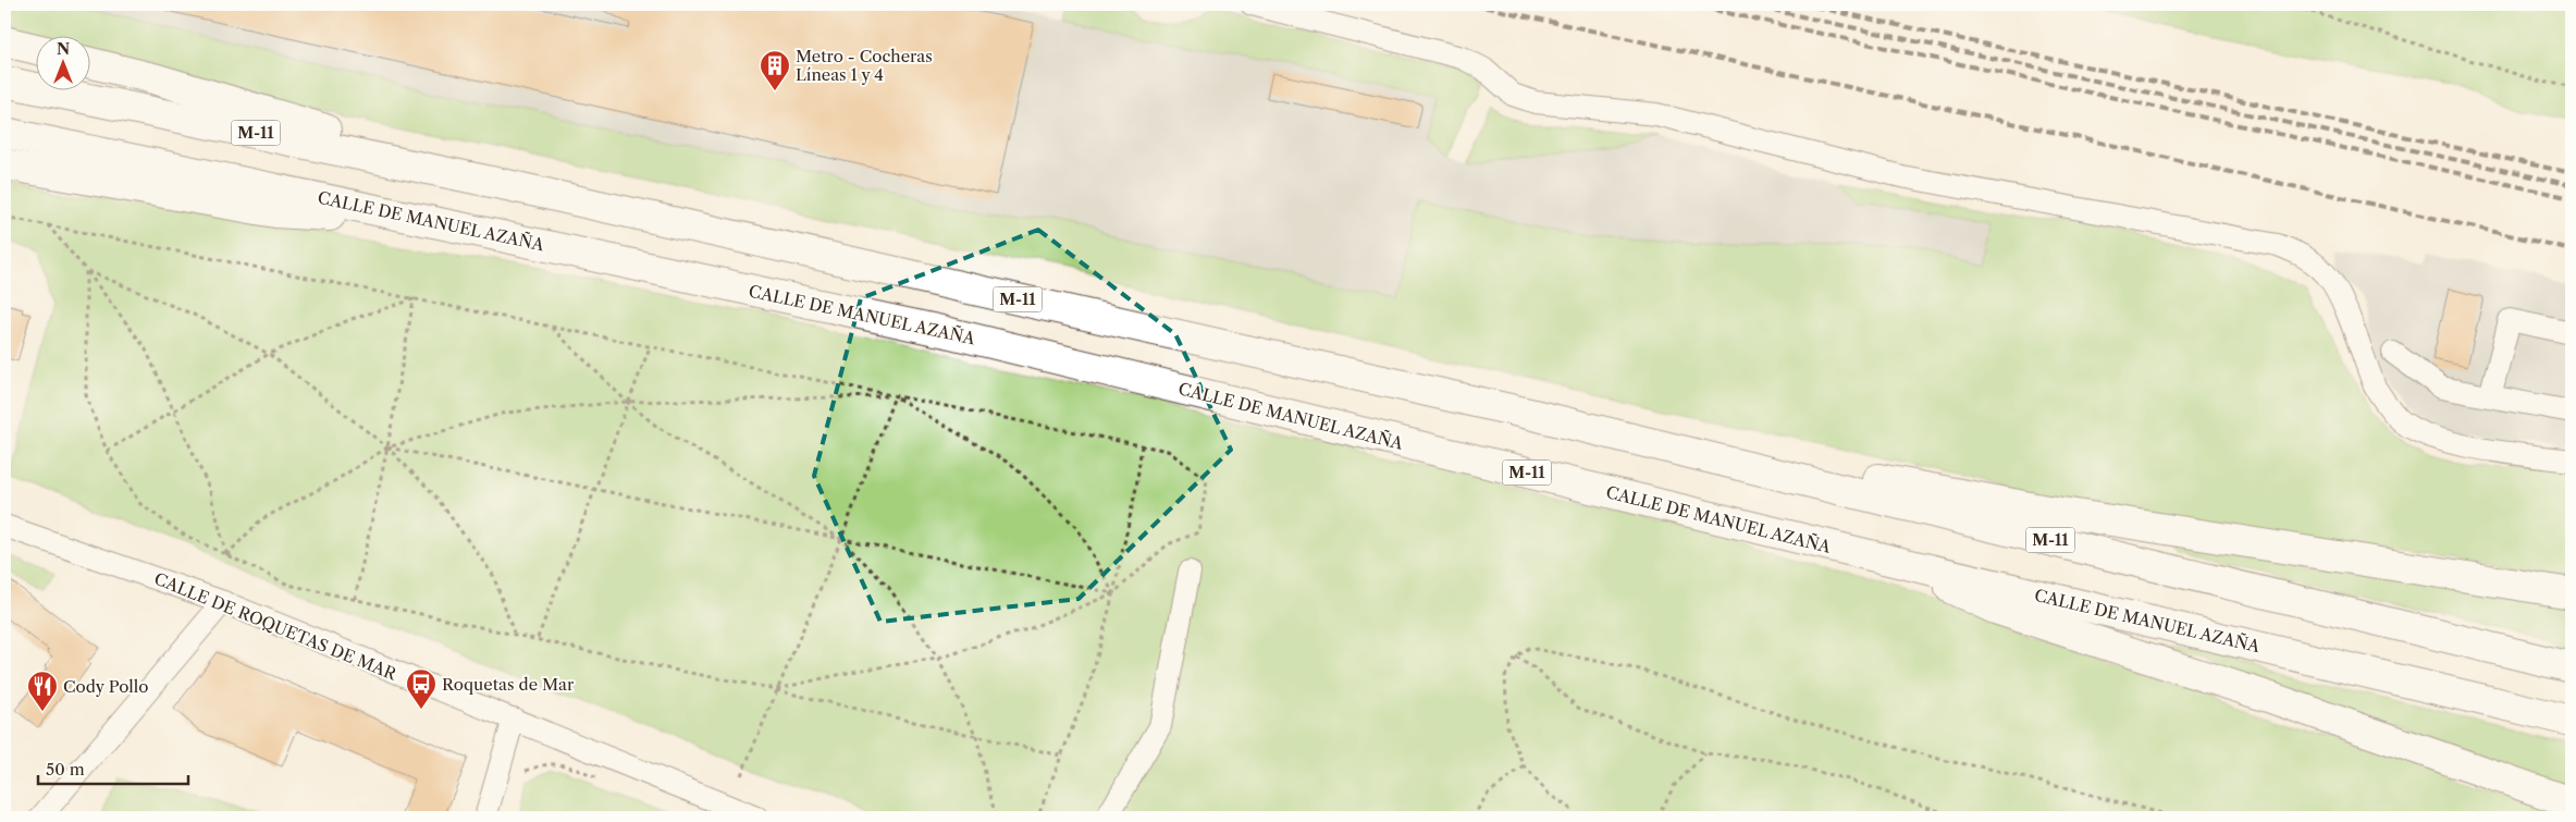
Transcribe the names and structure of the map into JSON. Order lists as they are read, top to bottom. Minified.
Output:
{"streets":{"highway":["M-11","CALLE DE MANUEL AZAÑA"],"street":["CALLE DE ROQUETAS DE MAR"]},"places":{"building":["Metro - Cocheras Líneas 1 y 4"],"bus stop":["Roquetas de Mar"],"restaurant":["Cody Pollo"]},"scale_bar":"50 m","north":"top"}
